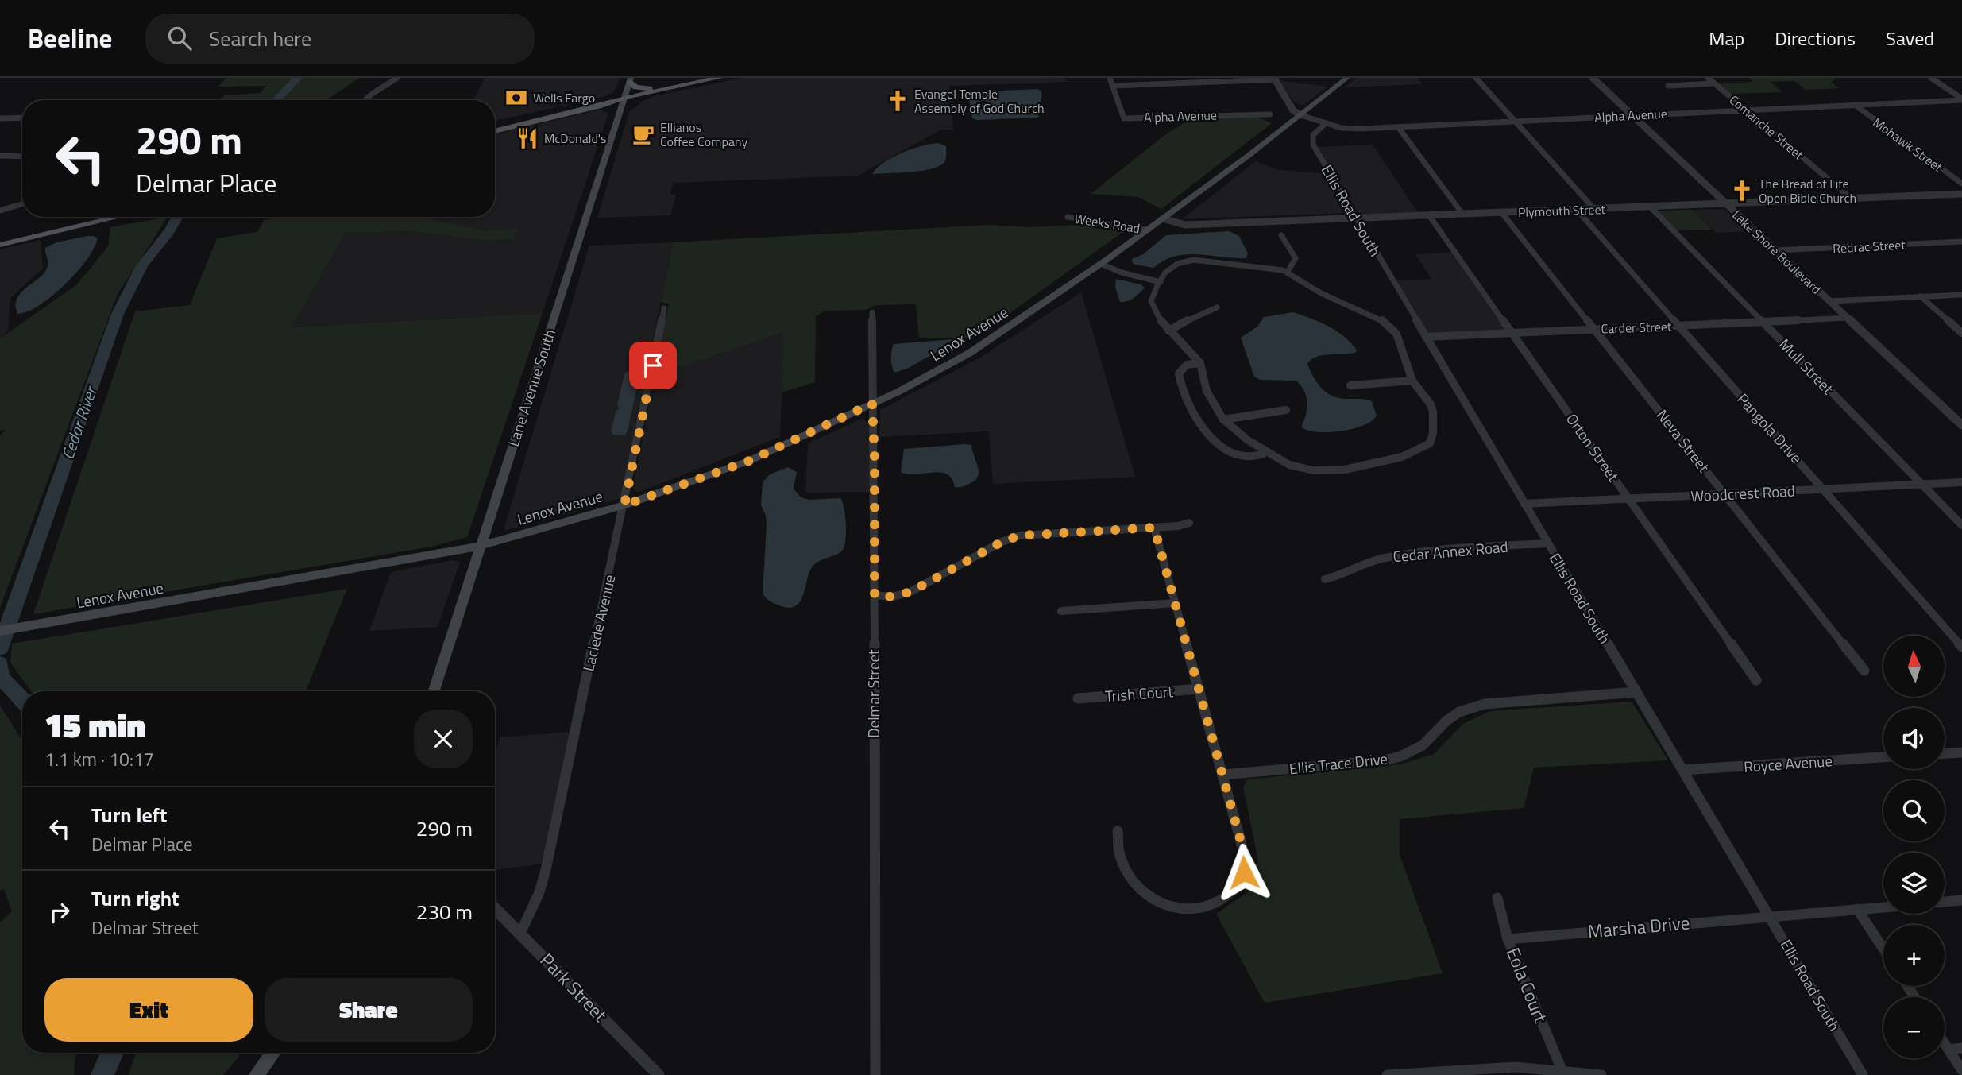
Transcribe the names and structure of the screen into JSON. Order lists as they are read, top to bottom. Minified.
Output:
{"streets":{"main road":["Lenox Avenue","Lane Avenue South"],"street":["Alpha Avenue","Comanche Street","Mohawk Street","Ellis Road South","Plymouth Street","Weeks Road","Redrac Street","Lake Shore Boulevard","Carder Street","Mull Street","Pangola Drive","Neva Street","Orton Street","Woodcrest Road","Cedar Annex Road","Laclede Avenue","Delmar Street","Trish Court","Ellis Trace Drive","Royce Avenue","Marsha Drive","Eola Court","Park Street"]},"crossings":[["Alpha Avenue","Comanche Street"],["Alpha Avenue","Mohawk Street"],["Alpha Avenue","Ellis Road South"],["Alpha Avenue","Lake Shore Boulevard"],["Alpha Avenue","Lenox Avenue"],["Comanche Street","Plymouth Street"],["Ellis Road South","Plymouth Street"],["Ellis Road South","Carder Street"],["Ellis Road South","Woodcrest Road"],["Ellis Road South","Cedar Annex Road"],["Ellis Road South","Ellis Trace Drive"],["Ellis Road South","Royce Avenue"],["Ellis Road South","Marsha Drive"],["Plymouth Street","Lake Shore Boulevard"],["Plymouth Street","Lenox Avenue"],["Plymouth Street","Mull Street"],["Plymouth Street","Pangola Drive"],["Plymouth Street","Neva Street"],["Plymouth Street","Orton Street"],["Weeks Road","Lenox Avenue"],["Redrac Street","Lake Shore Boulevard"],["Lake Shore Boulevard","Carder Street"],["Carder Street","Mull Street"],["Carder Street","Pangola Drive"],["Carder Street","Neva Street"],["Carder Street","Orton Street"],["Lenox Avenue","Lane Avenue South"],["Lenox Avenue","Laclede Avenue"],["Lenox Avenue","Delmar Street"],["Mull Street","Woodcrest Road"],["Pangola Drive","Woodcrest Road"],["Neva Street","Woodcrest Road"],["Orton Street","Woodcrest Road"],["Laclede Avenue","Park Street"],["Marsha Drive","Eola Court"]],"water":["Cedar River"],"places":{"bank":["Wells Fargo"],"church":["Evangel Temple Assembly of God Church","The Bread of Life Open Bible Church"],"cafe":["Ellianos Coffee Company"],"restaurant":["McDonald's"]},"north":"top","page":{"header":"Beeline","search":"Search here","nav":["Map","Directions","Saved"],"turn":["290 m","Delmar Place"],"map_buttons":["+","−"],"heading":["15 min","1.1 km · 10:17"],"list":[{"name":"Turn left","note":"Delmar Place","value":"290 m"},{"name":"Turn right","note":"Delmar Street","value":"230 m"}],"buttons":["Exit","Share"]}}
